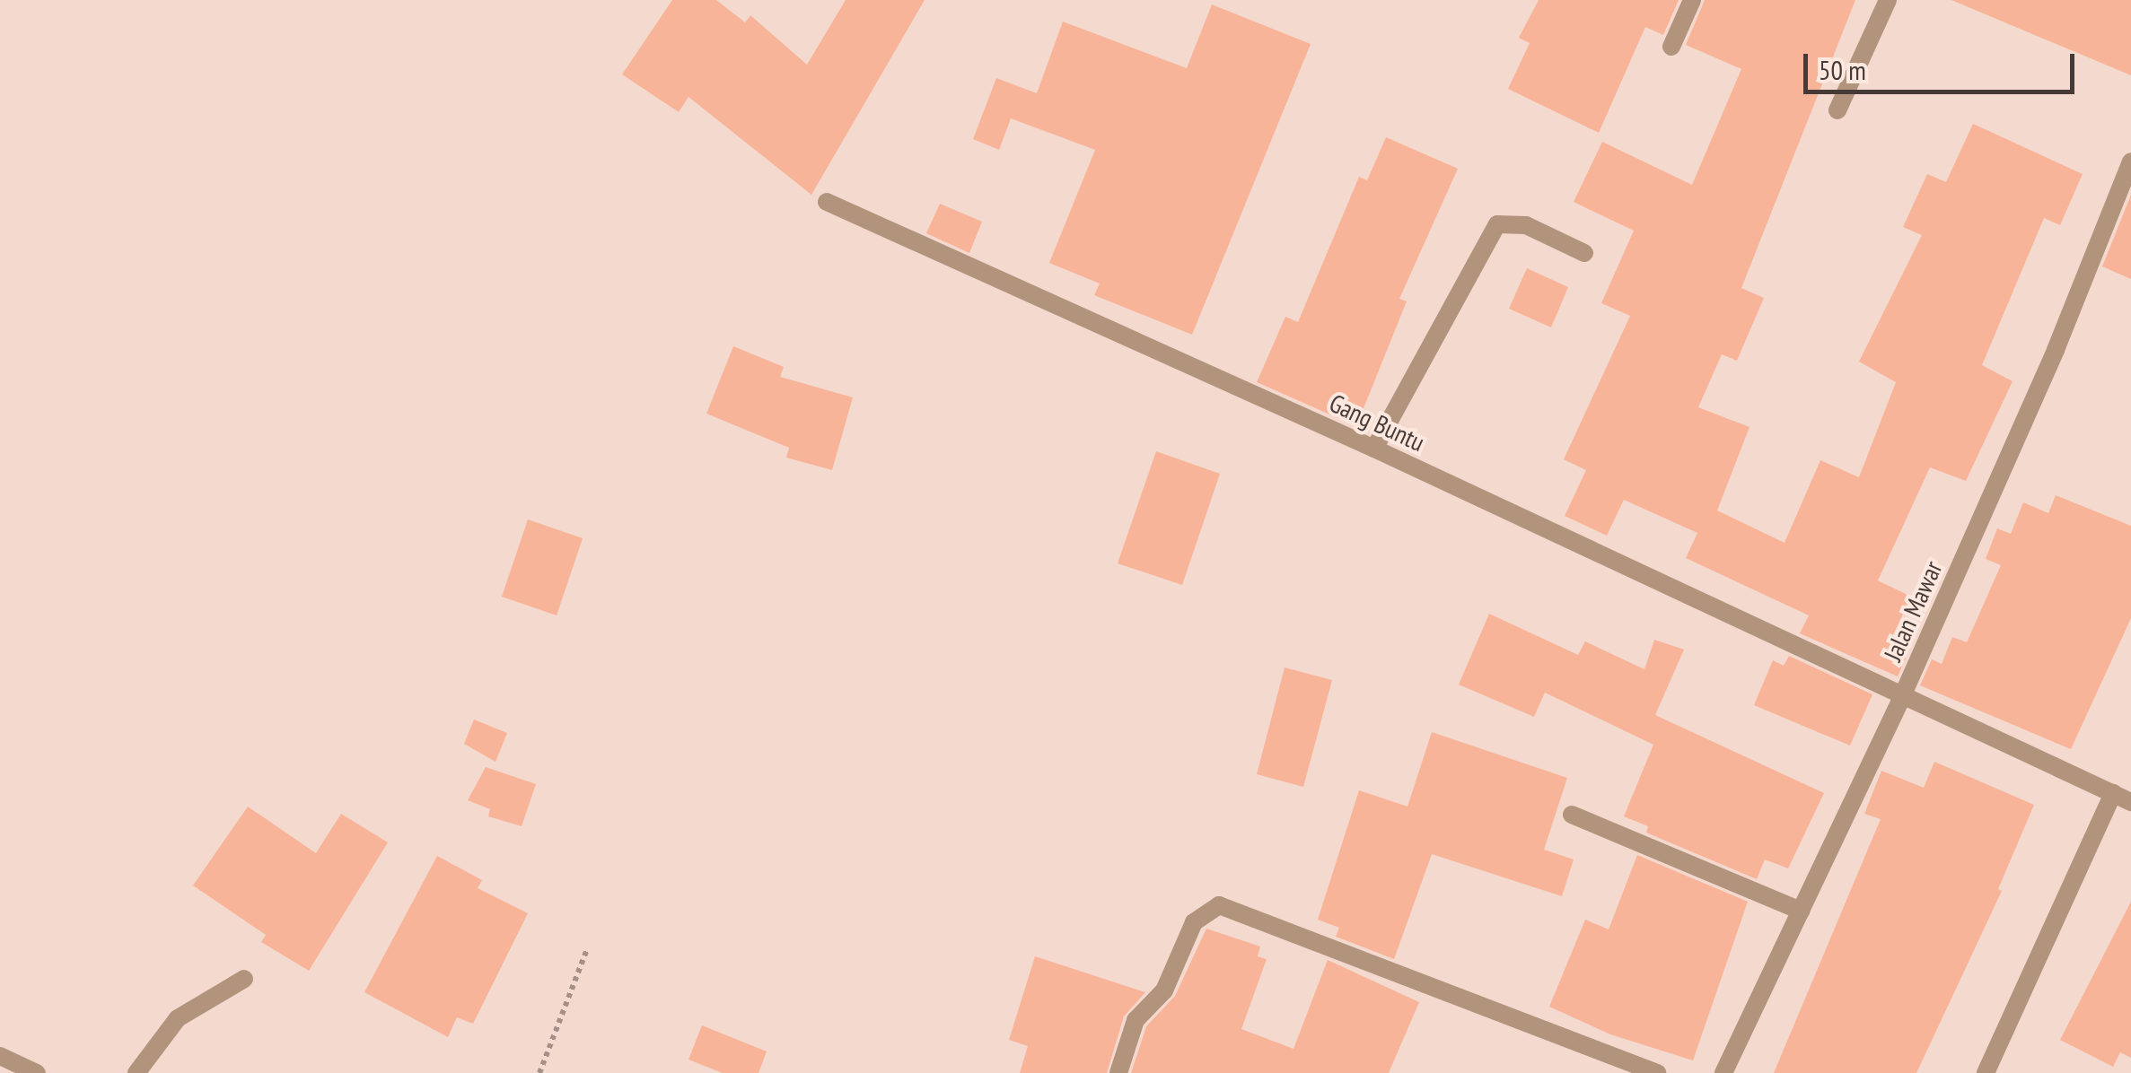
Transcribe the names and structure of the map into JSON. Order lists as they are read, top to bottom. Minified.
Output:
{"streets":{"street":["Gang Buntu","Jalan Mawar"]},"crossings":[["Gang Buntu","Jalan Mawar"]],"scale_bar":"50 m"}
